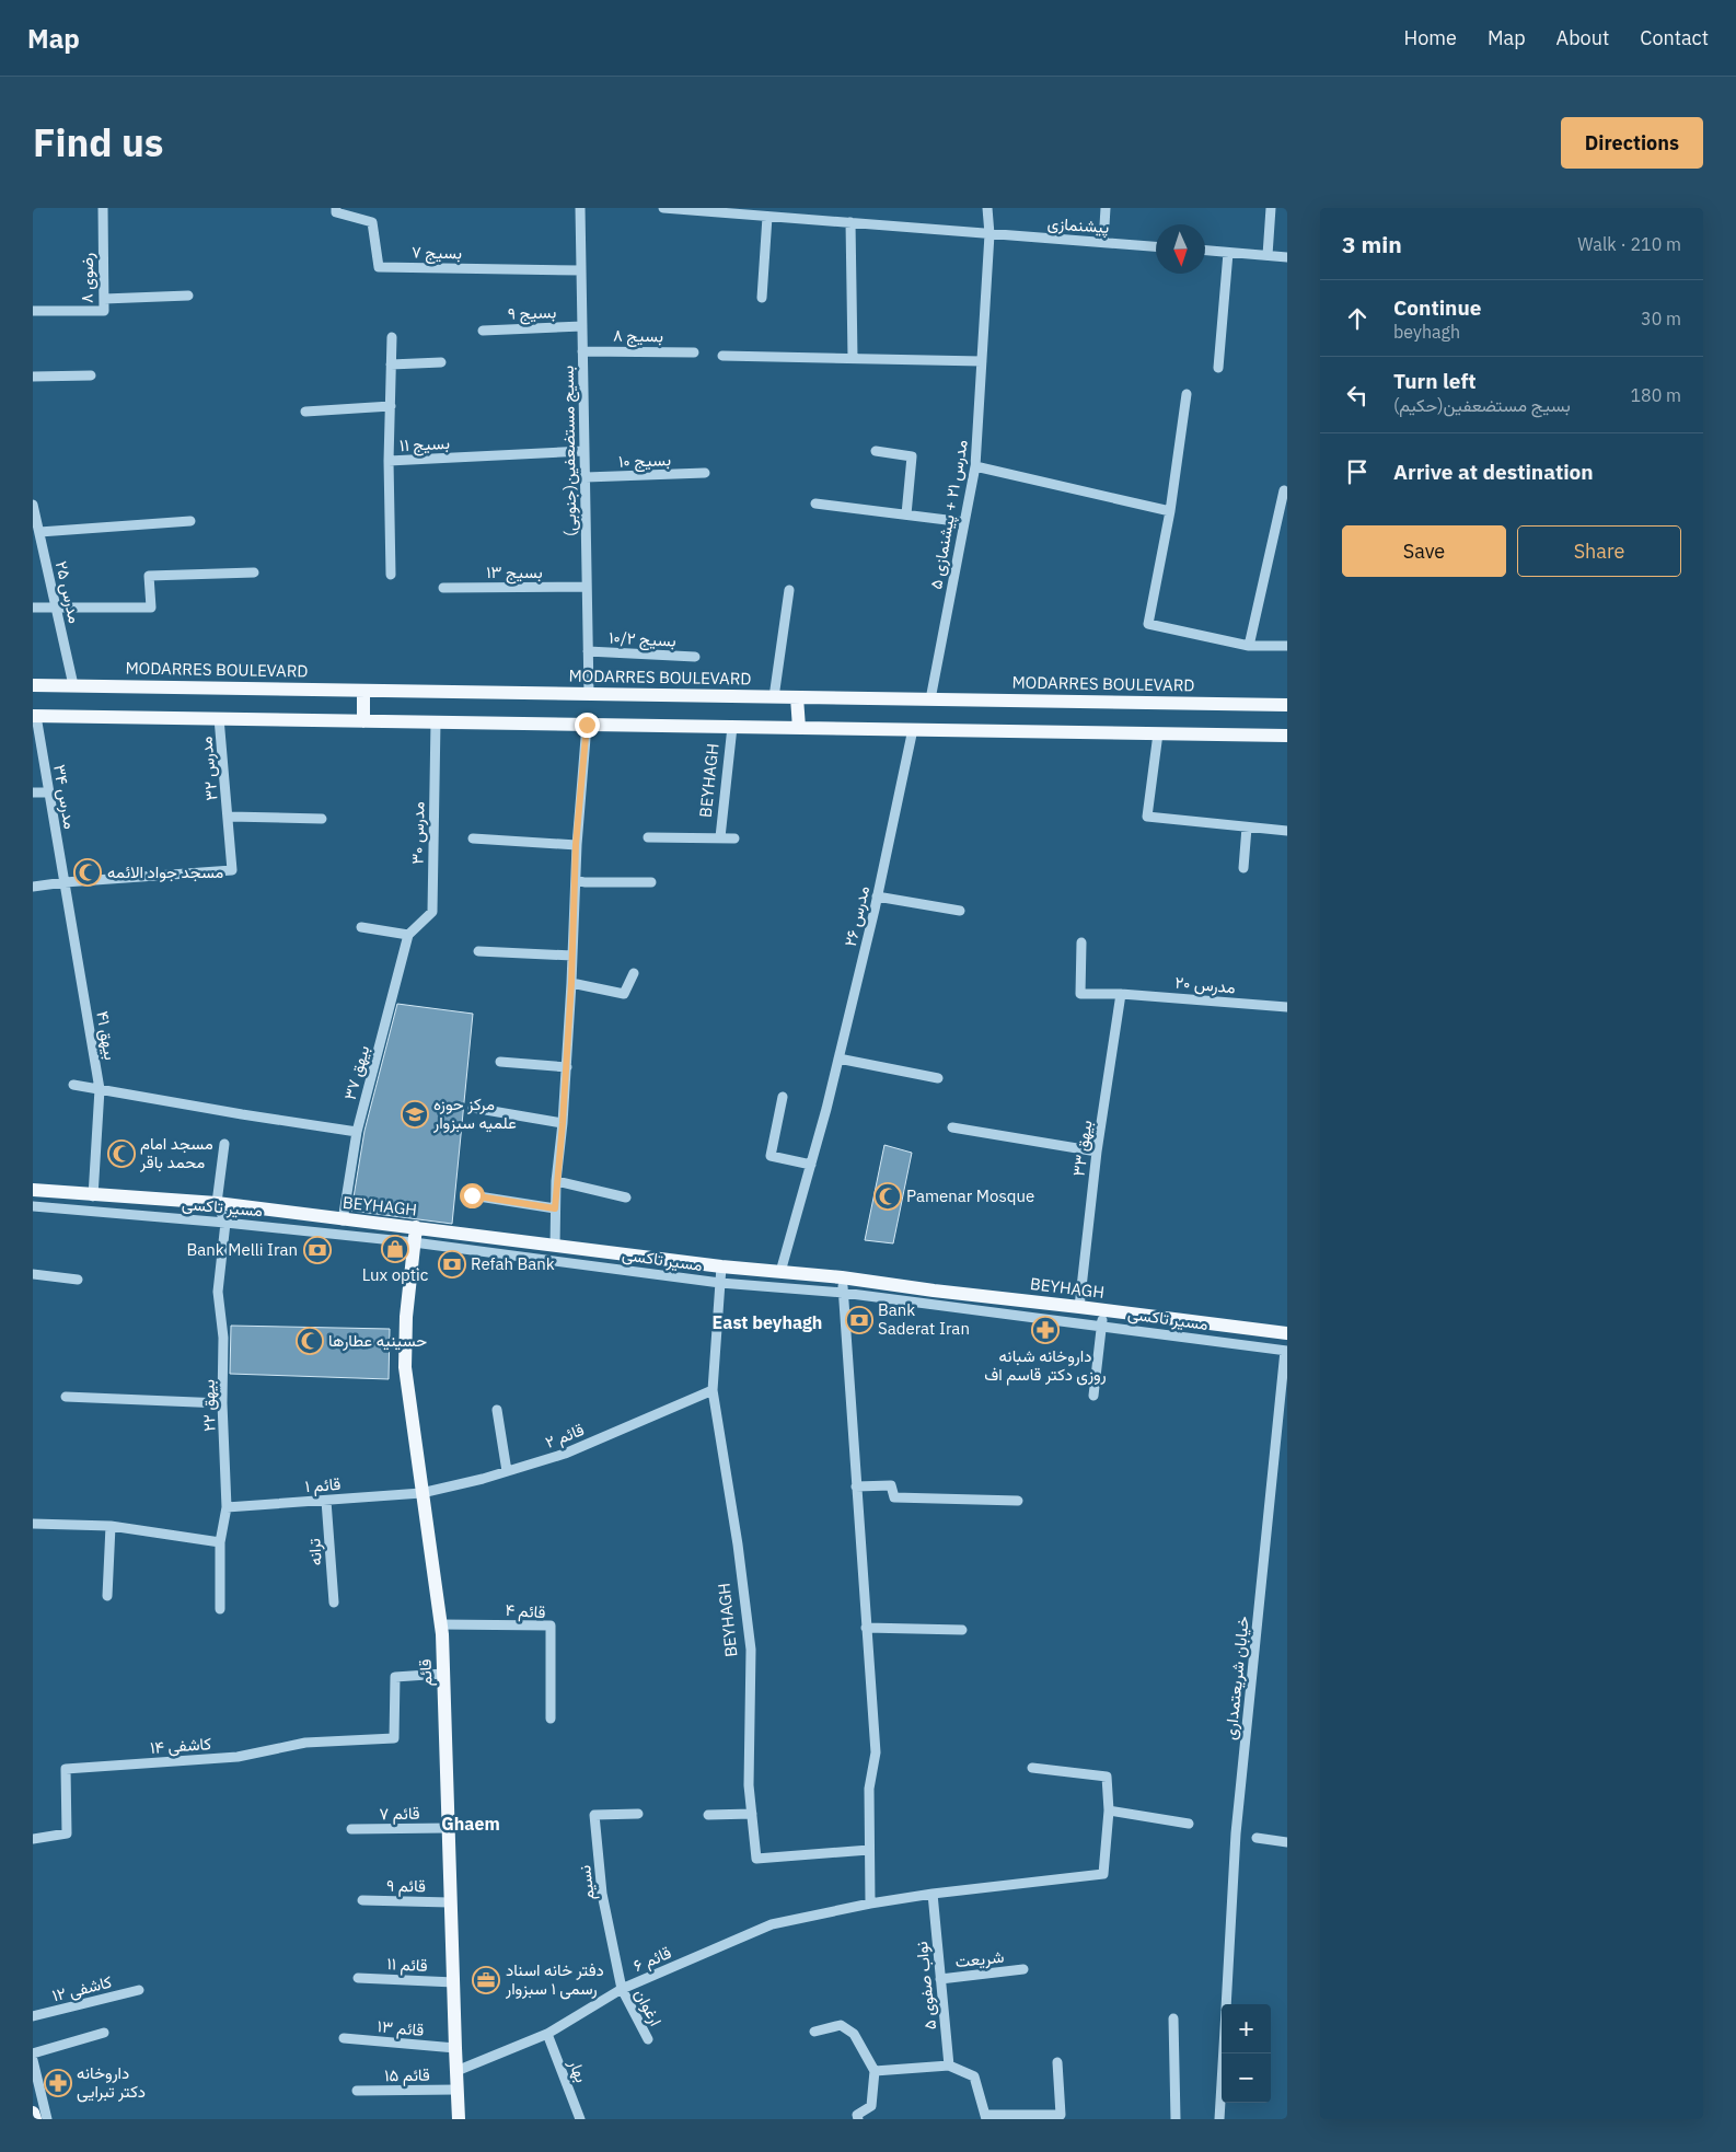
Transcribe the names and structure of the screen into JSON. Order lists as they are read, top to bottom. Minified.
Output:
{"streets":{"main road":["MODARRES BOULEVARD","BEYHAGH","قائم"],"street":["پیشنمازی","بسیج ۷","رضوی ۸","بسیج ۹","بسیج ۸","بسیج ۱۱","بسیج مستضعفین(جنوبی)","بسیج ۱۰","مدرس ۲۱ + پیشنمازی ۵","بسیج ۱۳","مدرس ۲۵","بسیج ۱۰/۲","مدرس ۳۲","مدرس ۳۴","مدرس ۳۰","مدرس ۲۶","مدرس ۲۰","بیهق ۴۱","بیهق ۳۷","بیهق ۳۳","مسیر تاکسی","بیهق ۲۲","قائم ۲","قائم ۱","ترانه","قائم ۴","خیابان شریعتمداری","کاشفی ۱۴","قائم ۷","نسیم","قائم ۹","قائم ۶","شریعت","قائم ۱۱","نواب صفوی ۵","کاشفی ۱۲","ارغوان","قائم ۱۳","بهار","قائم ۱۵"]},"crossings":[["پیشنمازی","مدرس ۲۱ + پیشنمازی ۵"],["بسیج ۷","بسیج مستضعفین(جنوبی)"],["بسیج ۹","بسیج مستضعفین(جنوبی)"],["بسیج ۸","بسیج مستضعفین(جنوبی)"],["بسیج ۱۱","بسیج مستضعفین(جنوبی)"],["بسیج مستضعفین(جنوبی)","بسیج ۱۰"],["بسیج مستضعفین(جنوبی)","بسیج ۱۳"],["بسیج مستضعفین(جنوبی)","بسیج ۱۰/۲"],["بسیج مستضعفین(جنوبی)","MODARRES BOULEVARD"],["مدرس ۲۱ + پیشنمازی ۵","MODARRES BOULEVARD"],["مدرس ۲۵","MODARRES BOULEVARD"],["مدرس ۳۲","مدرس ۳۴"],["مدرس ۳۲","بیهق ۴۱"],["BEYHAGH","بیهق ۴۱"],["BEYHAGH","بیهق ۳۷"],["BEYHAGH","بیهق ۳۳"],["BEYHAGH","مسیر تاکسی"],["BEYHAGH","قائم ۲"],["BEYHAGH","قائم"],["مدرس ۳۴","بیهق ۴۱"],["مدرس ۳۰","بیهق ۳۷"],["مدرس ۲۰","بیهق ۳۳"],["مسیر تاکسی","بیهق ۲۲"],["مسیر تاکسی","قائم"],["مسیر تاکسی","خیابان شریعتمداری"],["بیهق ۲۲","قائم ۱"],["قائم ۲","قائم ۱"],["قائم ۲","قائم"],["قائم ۱","ترانه"],["قائم ۱","قائم"],["قائم ۴","قائم"],["قائم","کاشفی ۱۴"],["قائم","قائم ۷"],["قائم","قائم ۹"],["قائم","قائم ۶"],["قائم","قائم ۱۱"],["قائم","قائم ۱۳"],["قائم","قائم ۱۵"],["نسیم","قائم ۶"],["نسیم","ارغوان"],["قائم ۶","ارغوان"],["قائم ۶","بهار"],["شریعت","نواب صفوی ۵"]],"districts":["East beyhagh","Ghaem"],"places":{"mosque":["مسجد جواد الائمه","مسجد امام محمد باقر","Pamenar Mosque","حسینیه عطارها"],"school or university":["مرکز حوزه علمیه سبزوار"],"shop":["Lux optic"],"bank":["Bank Melli Iran","Refah Bank","Bank Saderat Iran"],"pharmacy":["داروخانه شبانه روزی دکتر قاسم اف","داروخانه دکتر تبرایی"],"office":["دفتر خانه اسناد رسمی ۱ سبزوار"]},"north":"bottom","page":{"header":"Map","nav":["Home","Map","About","Contact"],"title":"Find us","buttons":["Directions",["Save","Share"]],"heading":["3 min","Walk · 210 m"],"list":[["Continue","beyhagh","30 m"],["Turn left","بسیج مستضعفین(حکیم)","180 m"],"Arrive at destination"],"map_buttons":["+","−"]}}
